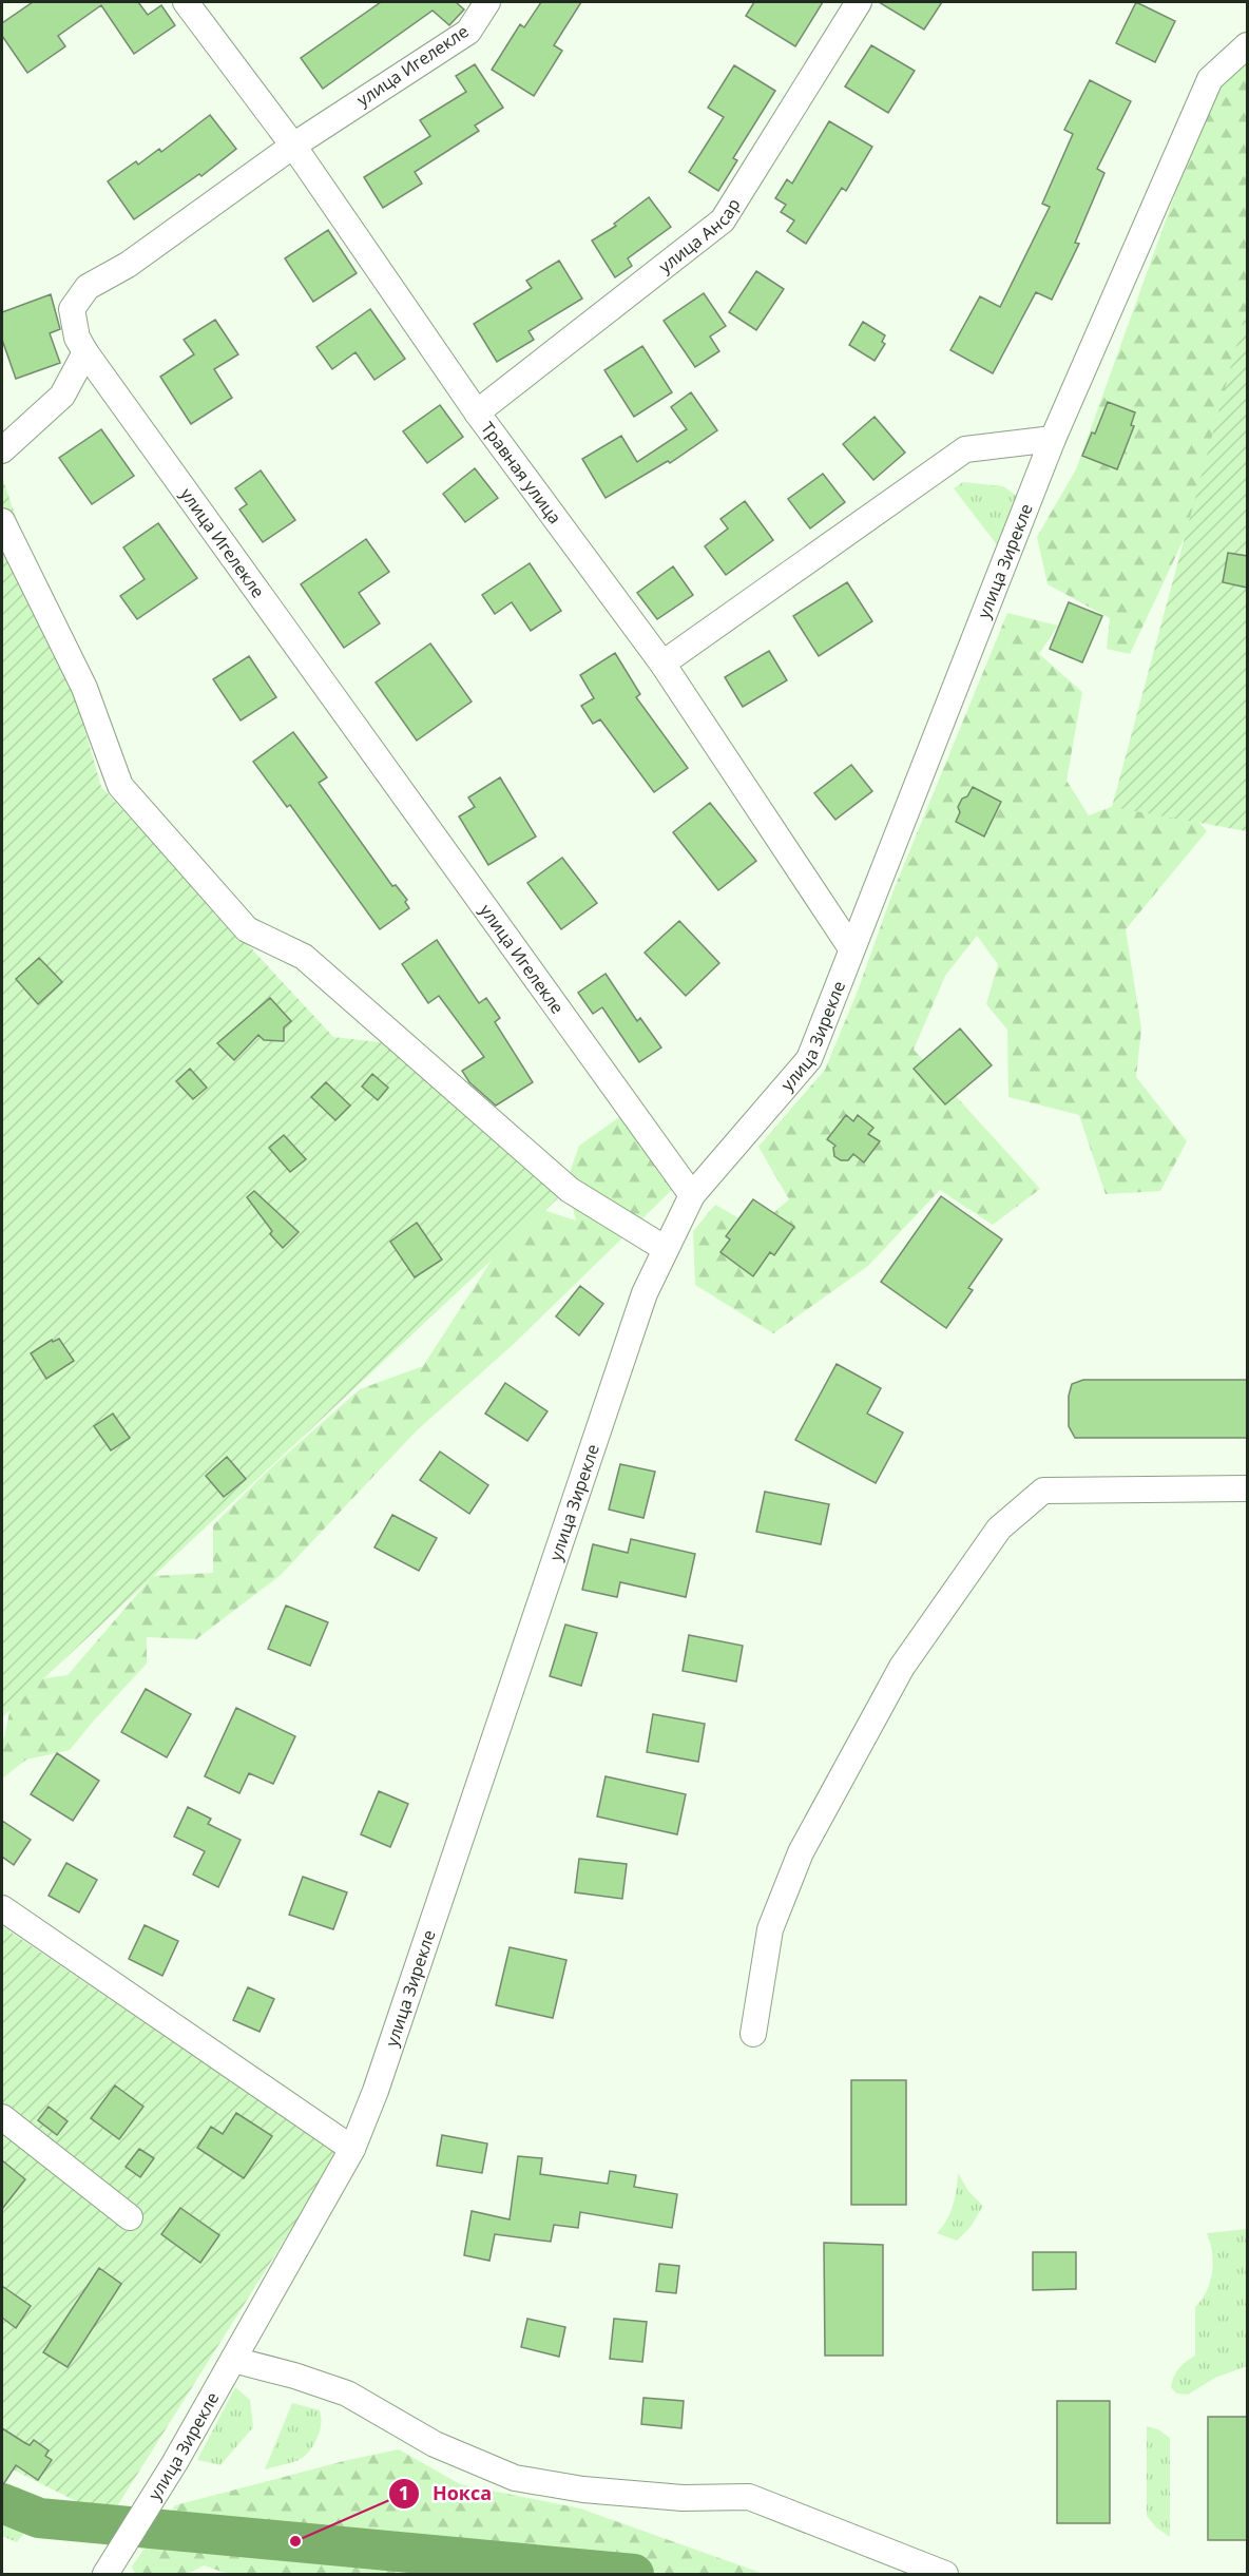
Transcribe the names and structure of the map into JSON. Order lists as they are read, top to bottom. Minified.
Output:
{"streets":{"street":["улица Игелекле","улица Ансар","Травная улица","улица Зирекле"]},"crossings":[["улица Игелекле","Травная улица"],["улица Игелекле","улица Зирекле"],["улица Ансар","Травная улица"],["Травная улица","улица Зирекле"]],"places":["Нокса"]}
